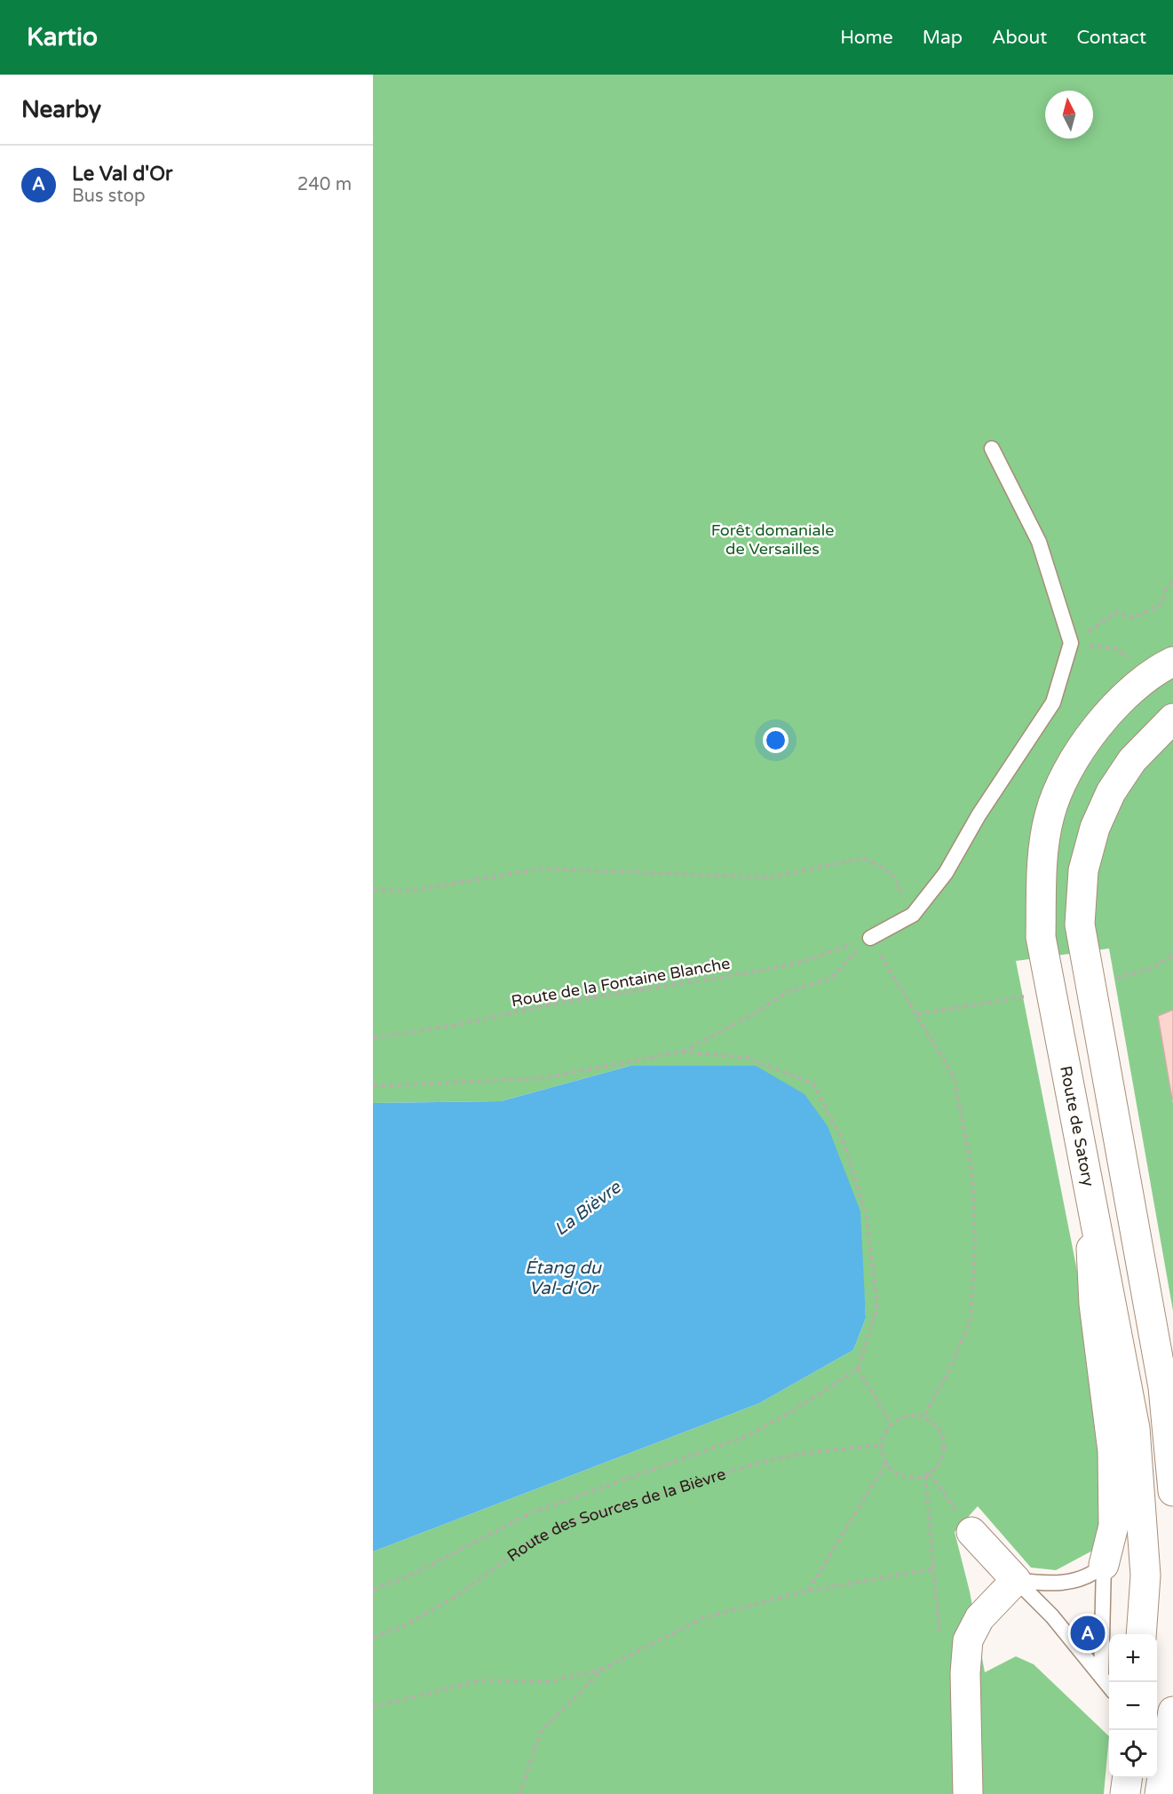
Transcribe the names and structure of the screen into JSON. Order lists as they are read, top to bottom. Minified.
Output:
{"streets":{"main road":["Route de Satory"],"path":["Route de la Fontaine Blanche","Route des Sources de la Bièvre"]},"water":["La Bièvre","Étang du Val-d'Or"],"parks":["Forêt domaniale de Versailles"],"north":"top","page":{"header":"Kartio","nav":["Home","Map","About","Contact"],"heading":"Nearby","list":[{"mark":"A","name":"Le Val d'Or","note":"Bus stop","value":"240 m"}],"pins":"A","map_buttons":["+","−"]}}
